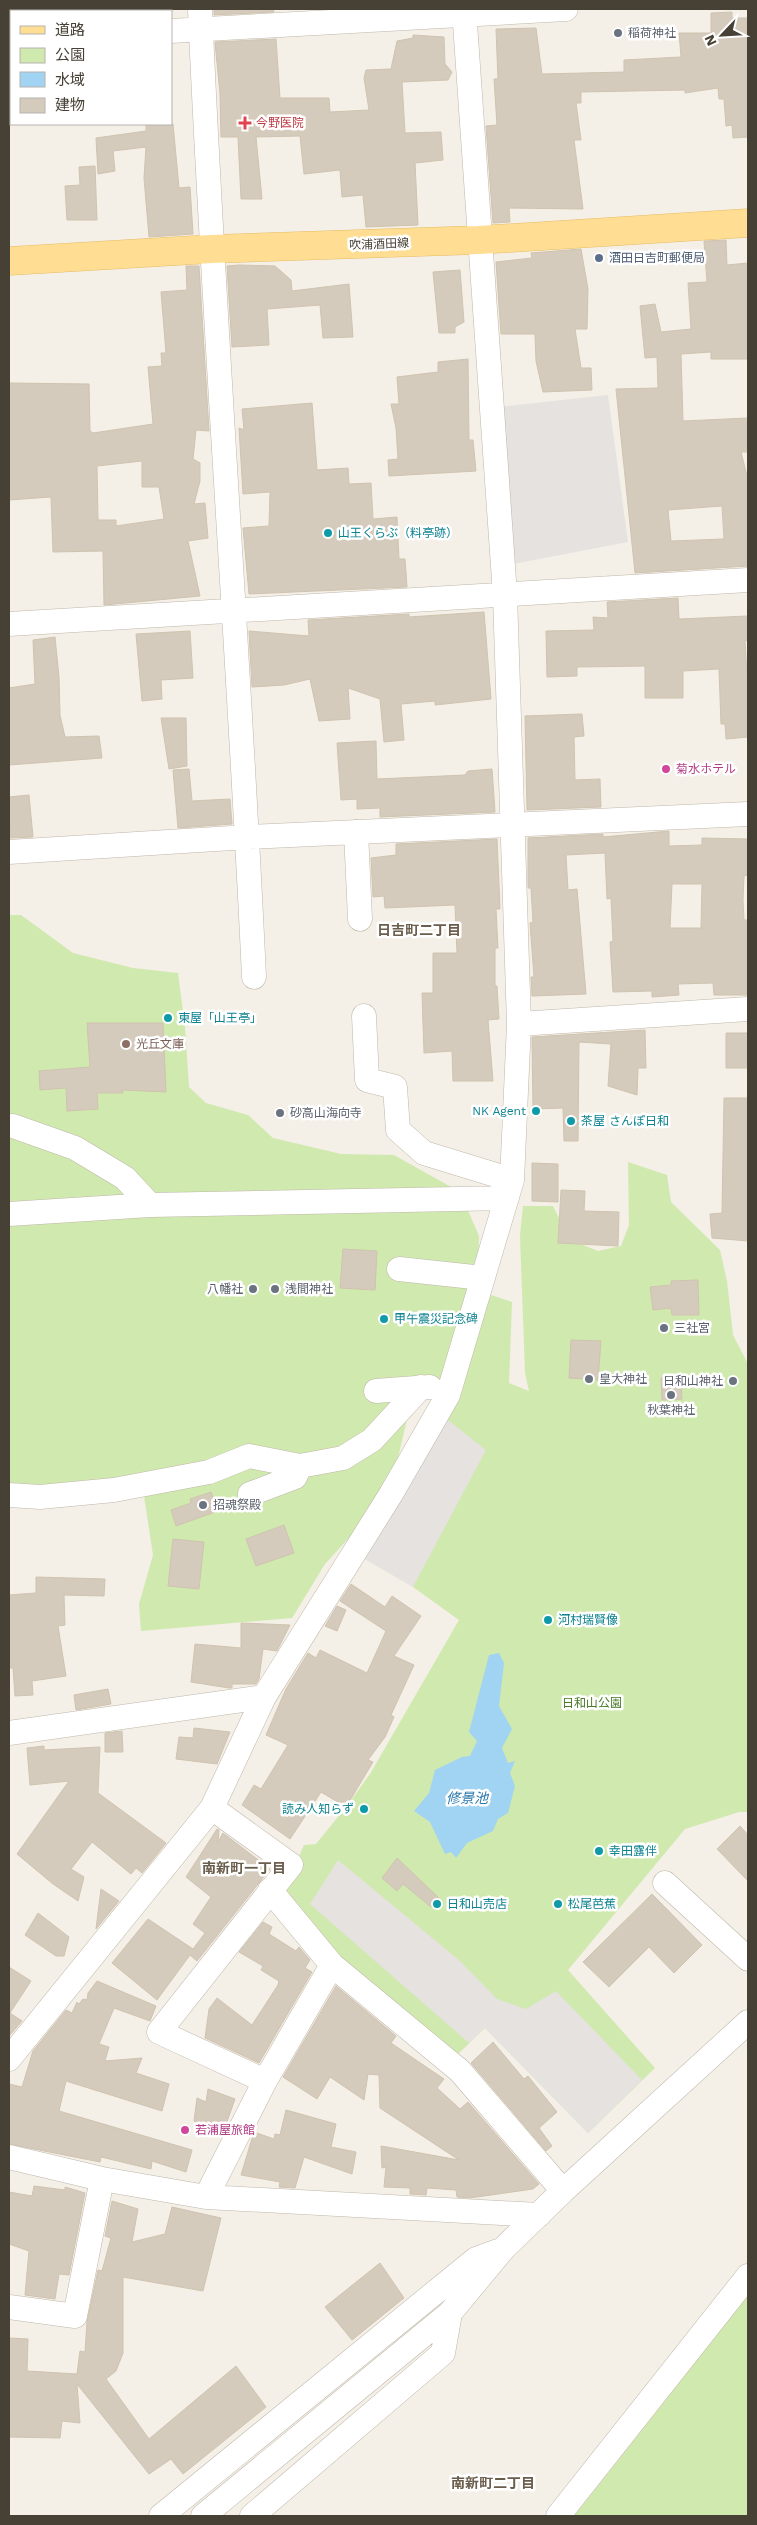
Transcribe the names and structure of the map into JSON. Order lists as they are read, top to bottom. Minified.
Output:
{"streets":{"main road":["吹浦酒田線"]},"districts":["日吉町二丁目","南新町一丁目","南新町二丁目"],"water":["修景池"],"parks":["日和山公園"],"places":{"other":["稲荷神社","酒田日吉町郵便局","山王くらぶ（料亭跡）","菊水ホテル","東屋「山王亭」","光丘文庫","NK Agent","砂高山海向寺","茶屋 さんぽ日和","八幡社","浅間神社","甲午震災記念碑","三社宮","皇大神社","日和山神社","秋葉神社","招魂祭殿","河村瑞賢像","読み人知らず","幸田露伴","日和山売店","松尾芭蕉","若浦屋旅館"],"health":["今野医院"]},"legend":["道路","公園","水域","建物"],"north":"bottom left"}
